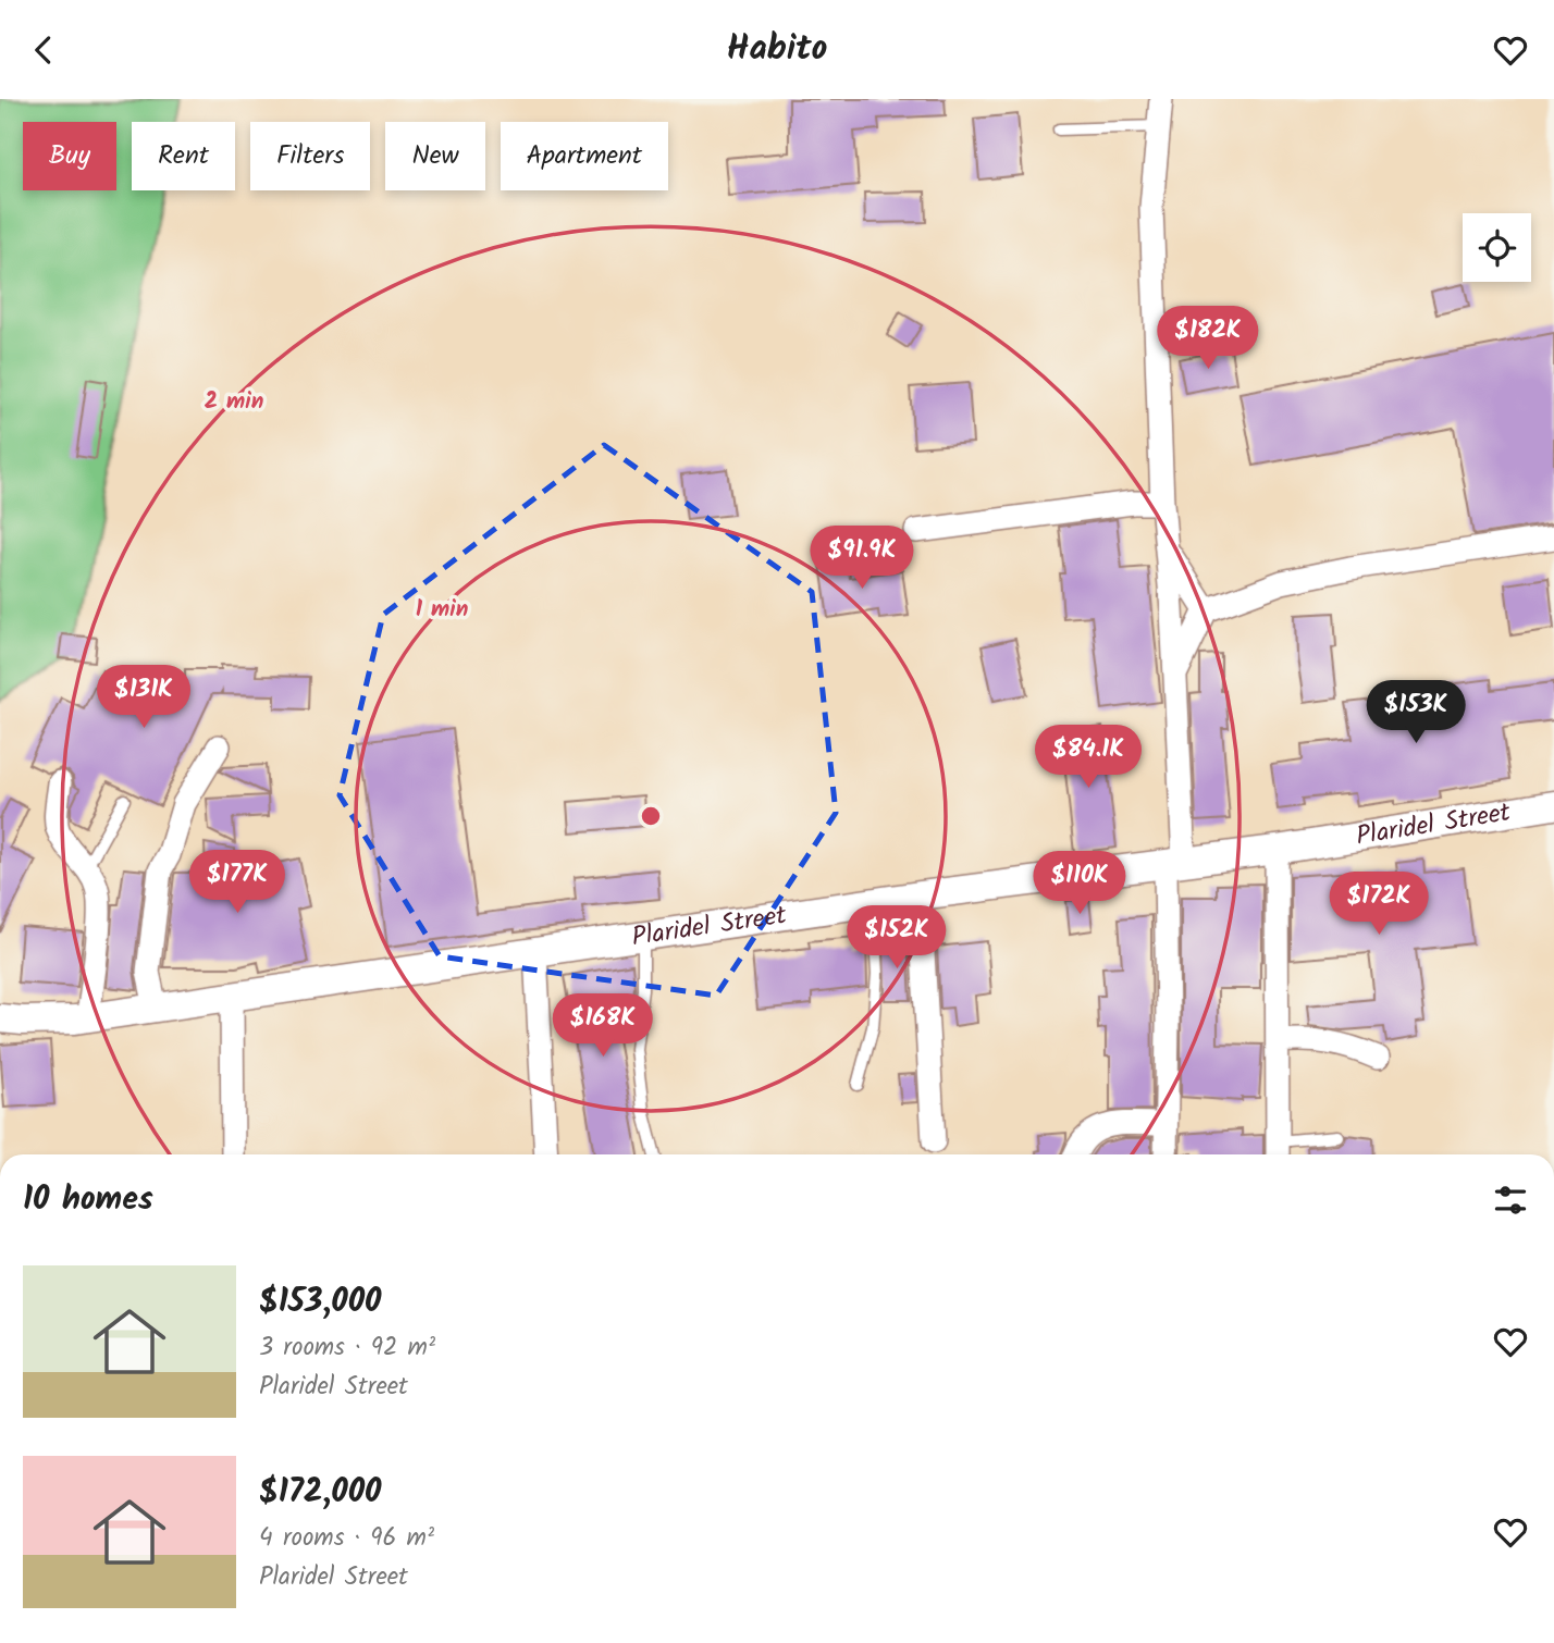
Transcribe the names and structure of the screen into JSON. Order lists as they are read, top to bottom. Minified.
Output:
{"streets":{"street":["Plaridel Street"]},"page":{"header":"Habito","chip":["Buy","Rent","Filters","New","Apartment"],"price":["$182K","$91.9K","$131K","$153K","$84.1K","$177K","$110K","$172K","$152K","$168K"],"heading":"10 homes","list":[{"name":"$153,000","note":"3 rooms · 92 m² · Plaridel Street"},{"name":"$172,000","note":"4 rooms · 96 m² · Plaridel Street"}]},"rings":["2 min","1 min"]}
